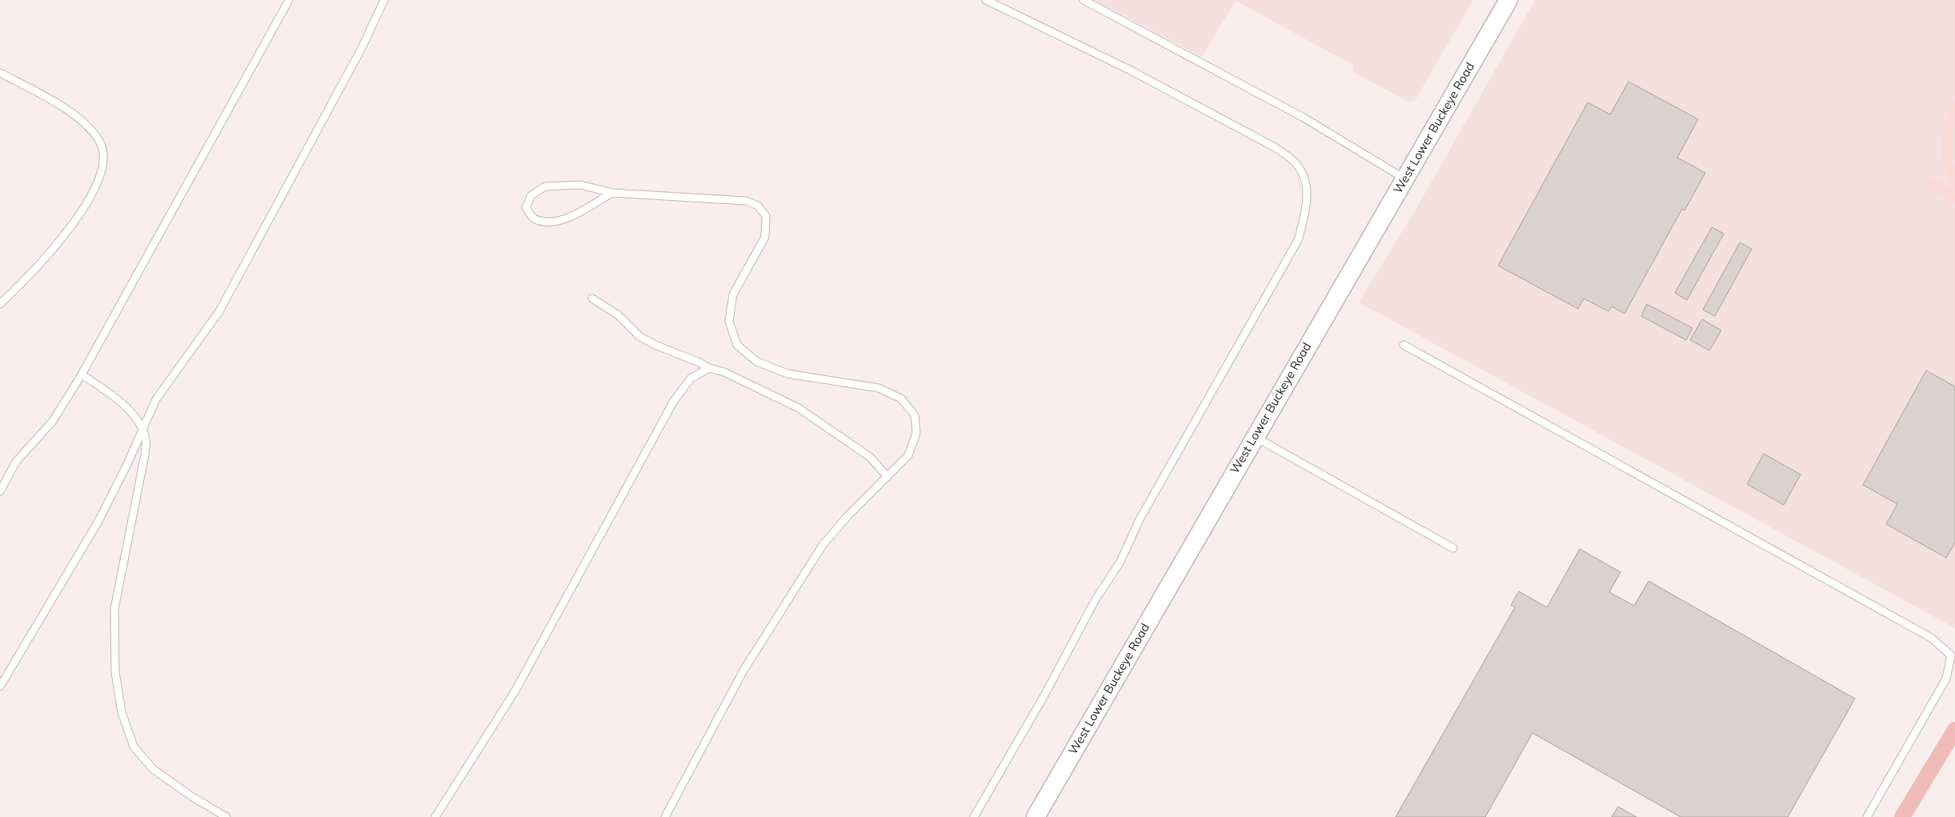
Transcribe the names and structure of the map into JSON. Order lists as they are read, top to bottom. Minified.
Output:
{"streets":{"main road":["West Lower Buckeye Road"]}}
